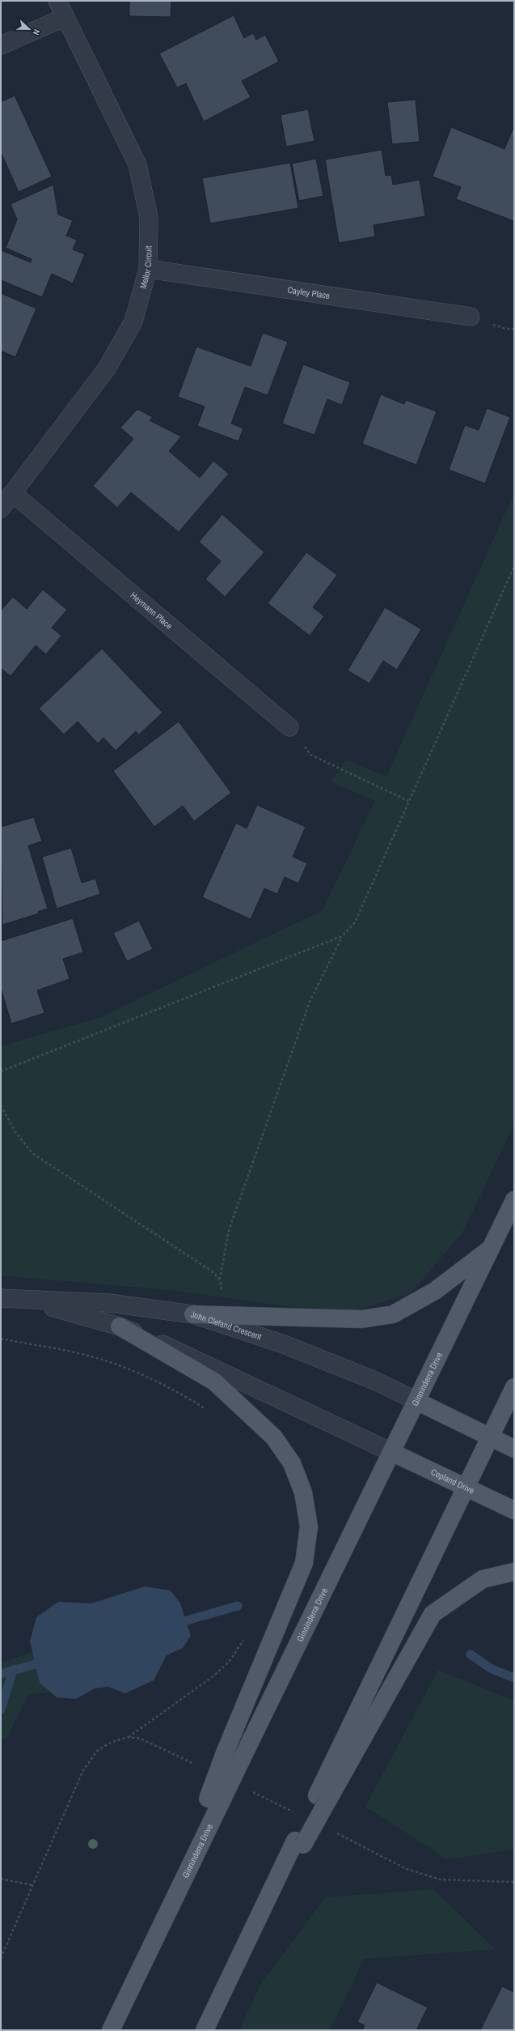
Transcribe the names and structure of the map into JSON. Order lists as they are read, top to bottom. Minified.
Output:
{"streets":{"main road":["Ginninderra Drive","Copland Drive"],"street":["Mellor Circuit","Cayley Place","Heymann Place","John Cleland Crescent"]},"crossings":[["Mellor Circuit","Cayley Place"],["Mellor Circuit","Heymann Place"],["John Cleland Crescent","Ginninderra Drive"],["John Cleland Crescent","Copland Drive"],["Ginninderra Drive","Copland Drive"]],"north":"right"}
